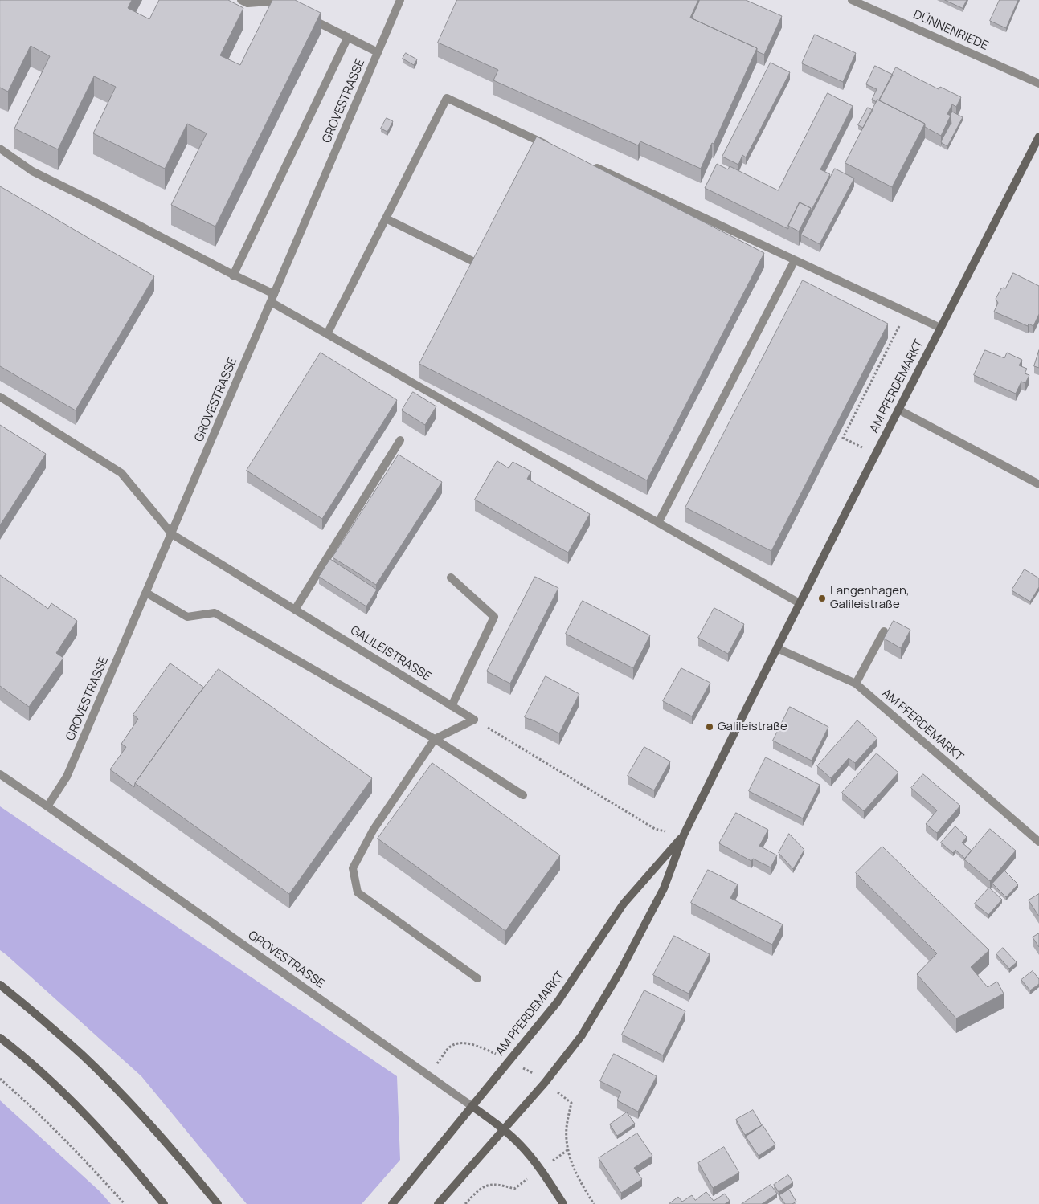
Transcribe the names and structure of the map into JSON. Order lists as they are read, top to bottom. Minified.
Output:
{"streets":{"street":["DÜNNENRIEDE","GROVESTRASSE","AM PFERDEMARKT","GALILEISTRASSE"]},"crossings":[["GROVESTRASSE","AM PFERDEMARKT"],["GROVESTRASSE","GALILEISTRASSE"]],"places":["Langenhagen, Galileistraße","Galileistraße"]}
